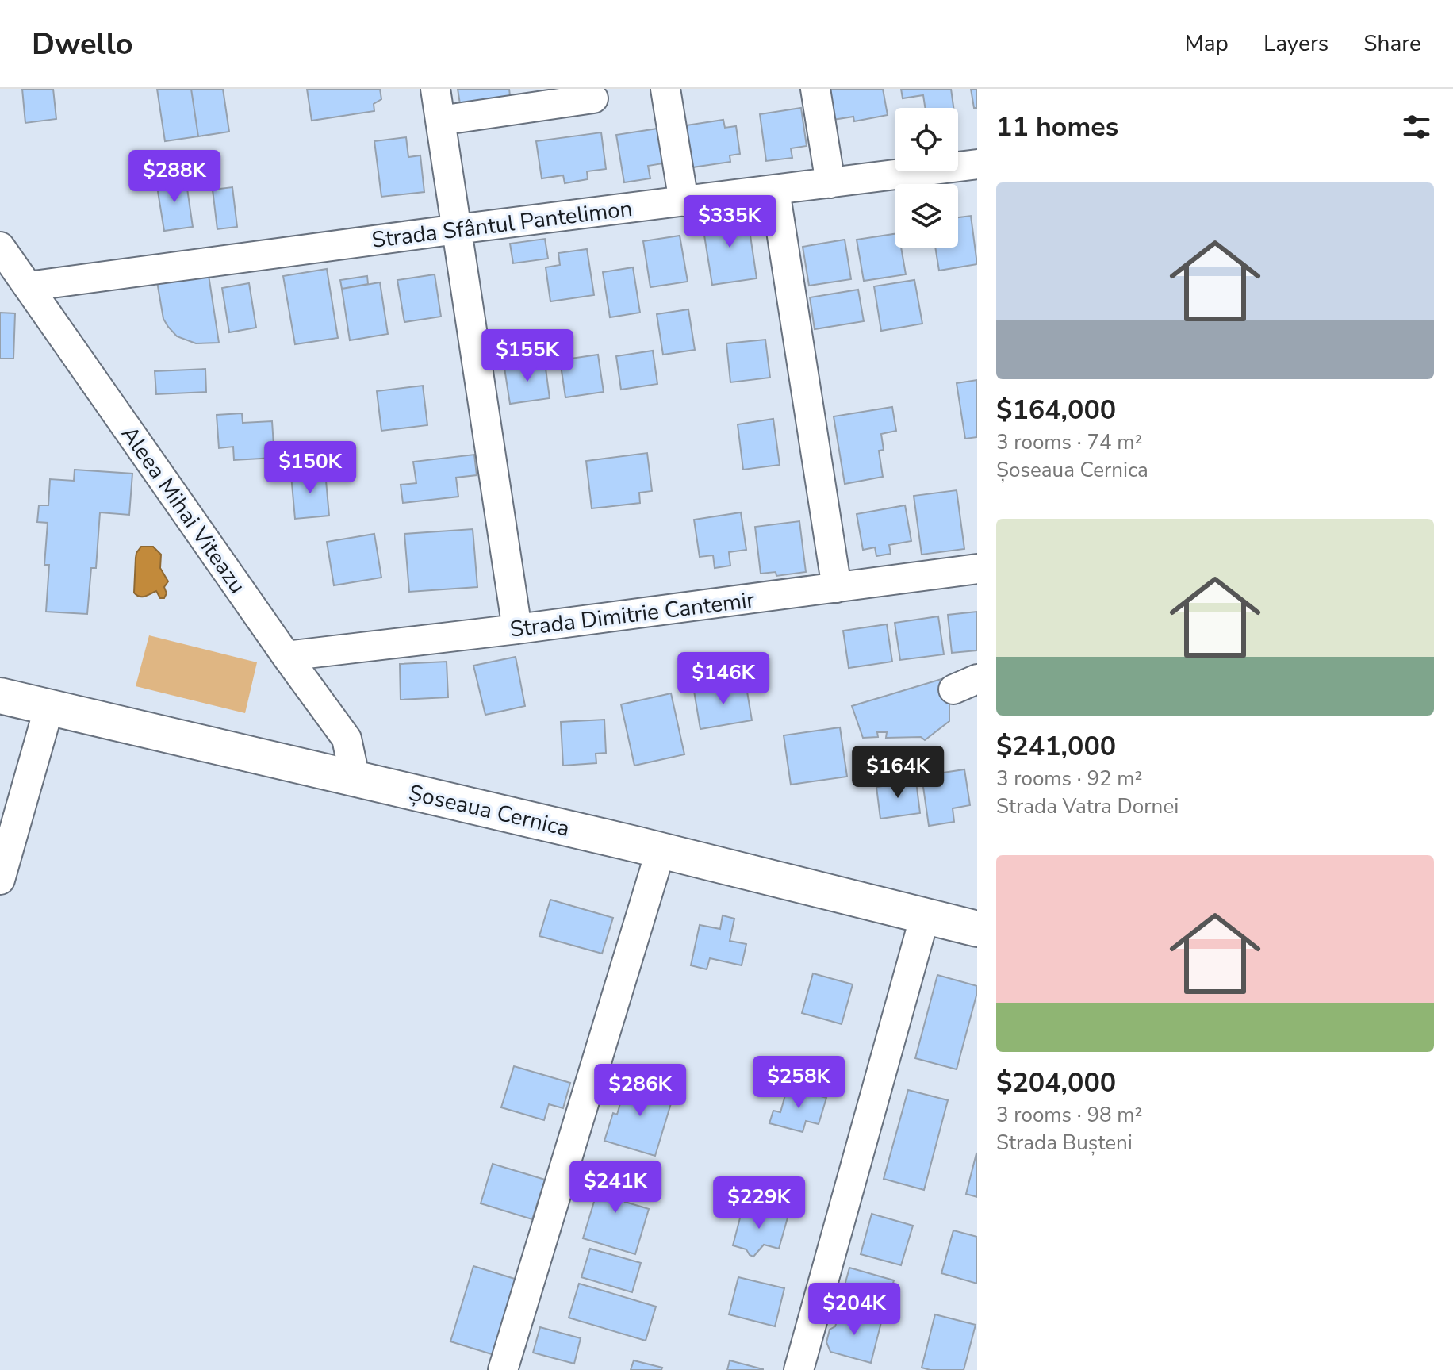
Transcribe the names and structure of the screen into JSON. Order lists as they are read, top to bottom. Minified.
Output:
{"streets":{"street":["Strada Sfântul Pantelimon","Aleea Mihai Viteazu","Strada Dimitrie Cantemir","Șoseaua Cernica"]},"crossings":[["Strada Sfântul Pantelimon","Aleea Mihai Viteazu"],["Aleea Mihai Viteazu","Strada Dimitrie Cantemir"],["Aleea Mihai Viteazu","Șoseaua Cernica"]],"page":{"header":"Dwello","nav":["Map","Layers","Share"],"heading":"11 homes","price":["$288K","$335K","$155K","$150K","$146K","$164K","$258K","$286K","$241K","$229K","$204K"],"list":[{"name":"$164,000","note":"3 rooms · 74 m² · Șoseaua Cernica"},{"name":"$241,000","note":"3 rooms · 92 m² · Strada Vatra Dornei"},{"name":"$204,000","note":"3 rooms · 98 m² · Strada Bușteni"}]}}
